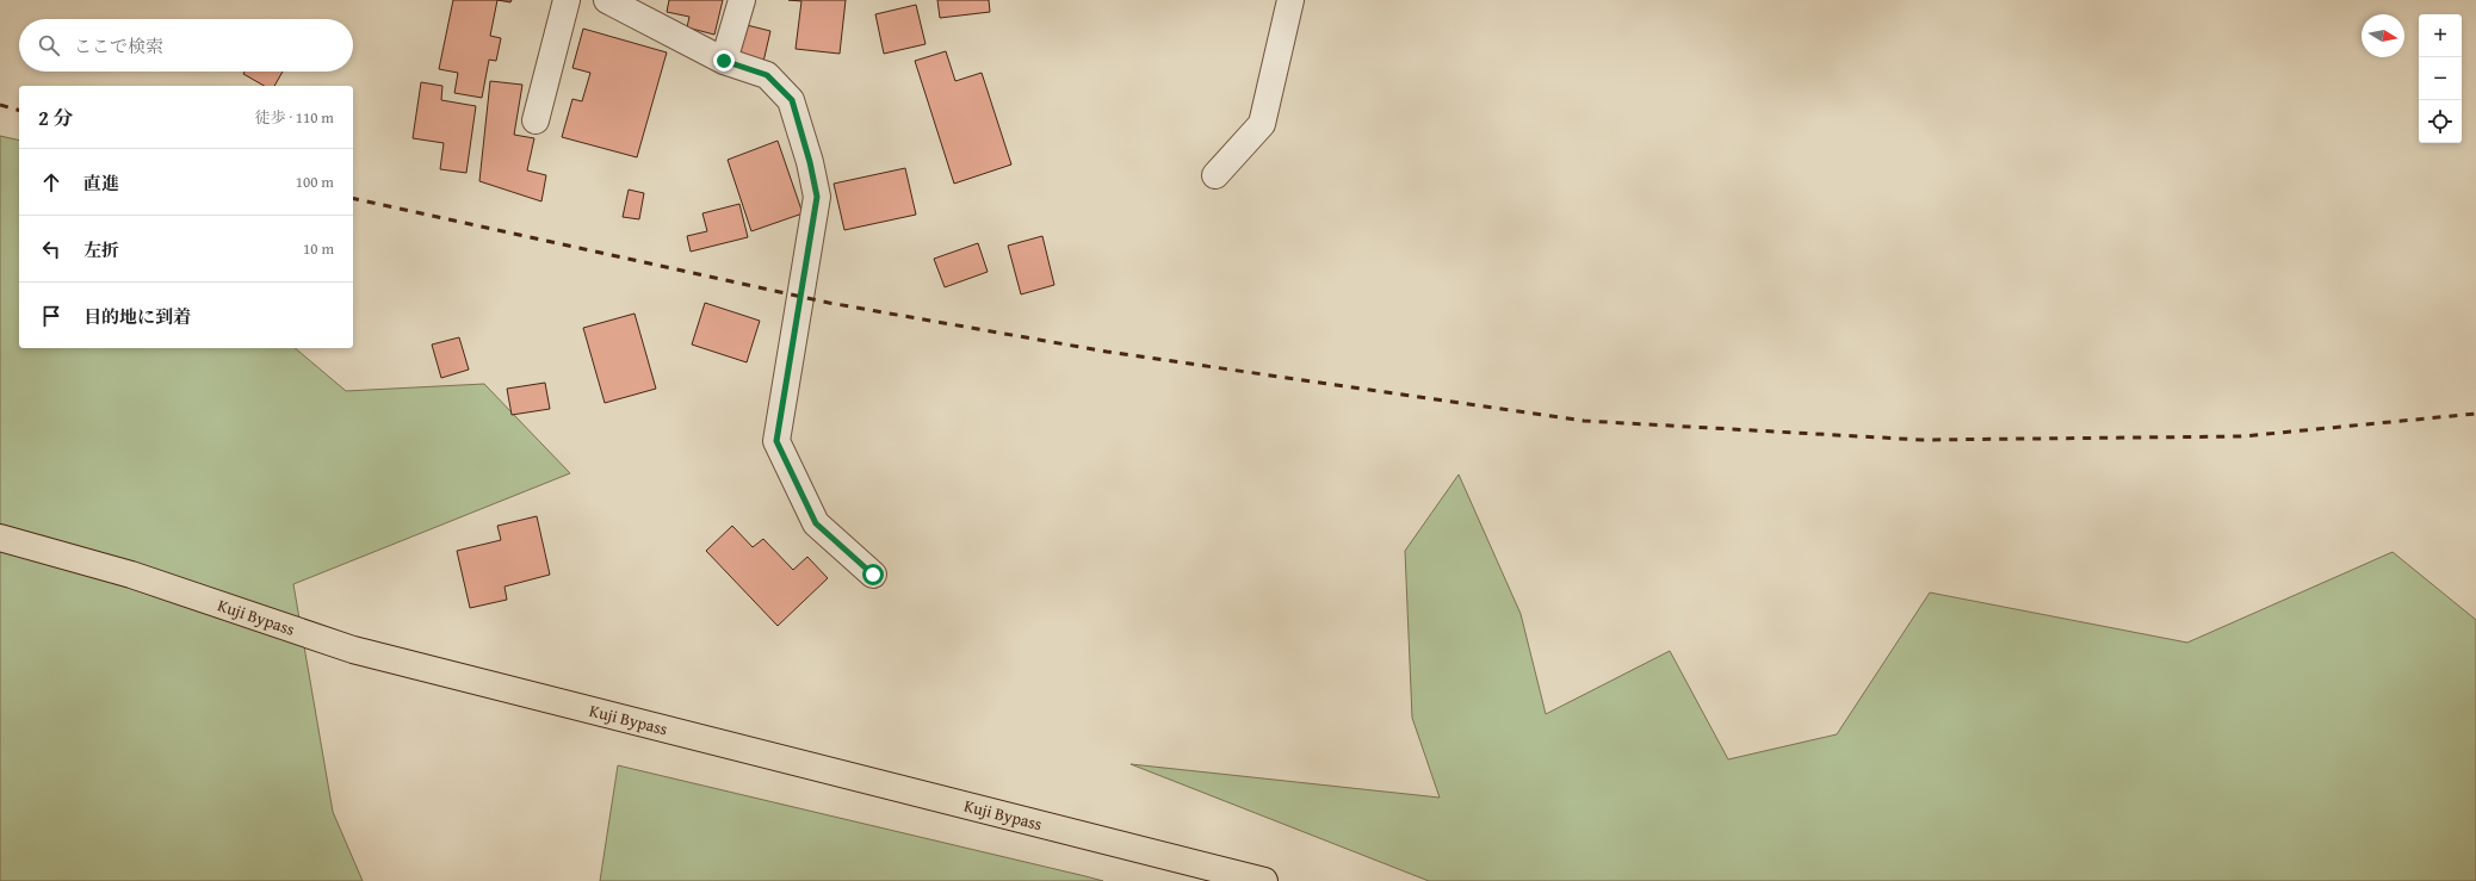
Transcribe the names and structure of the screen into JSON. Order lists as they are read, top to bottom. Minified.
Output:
{"streets":{"highway":["Kuji Bypass"]},"north":"right","page":{"map_buttons":["+","−"],"search":"ここで検索","heading":["2 分","徒歩 · 110 m"],"list":[["直進","100 m"],["左折","10 m"],"目的地に到着"]}}
